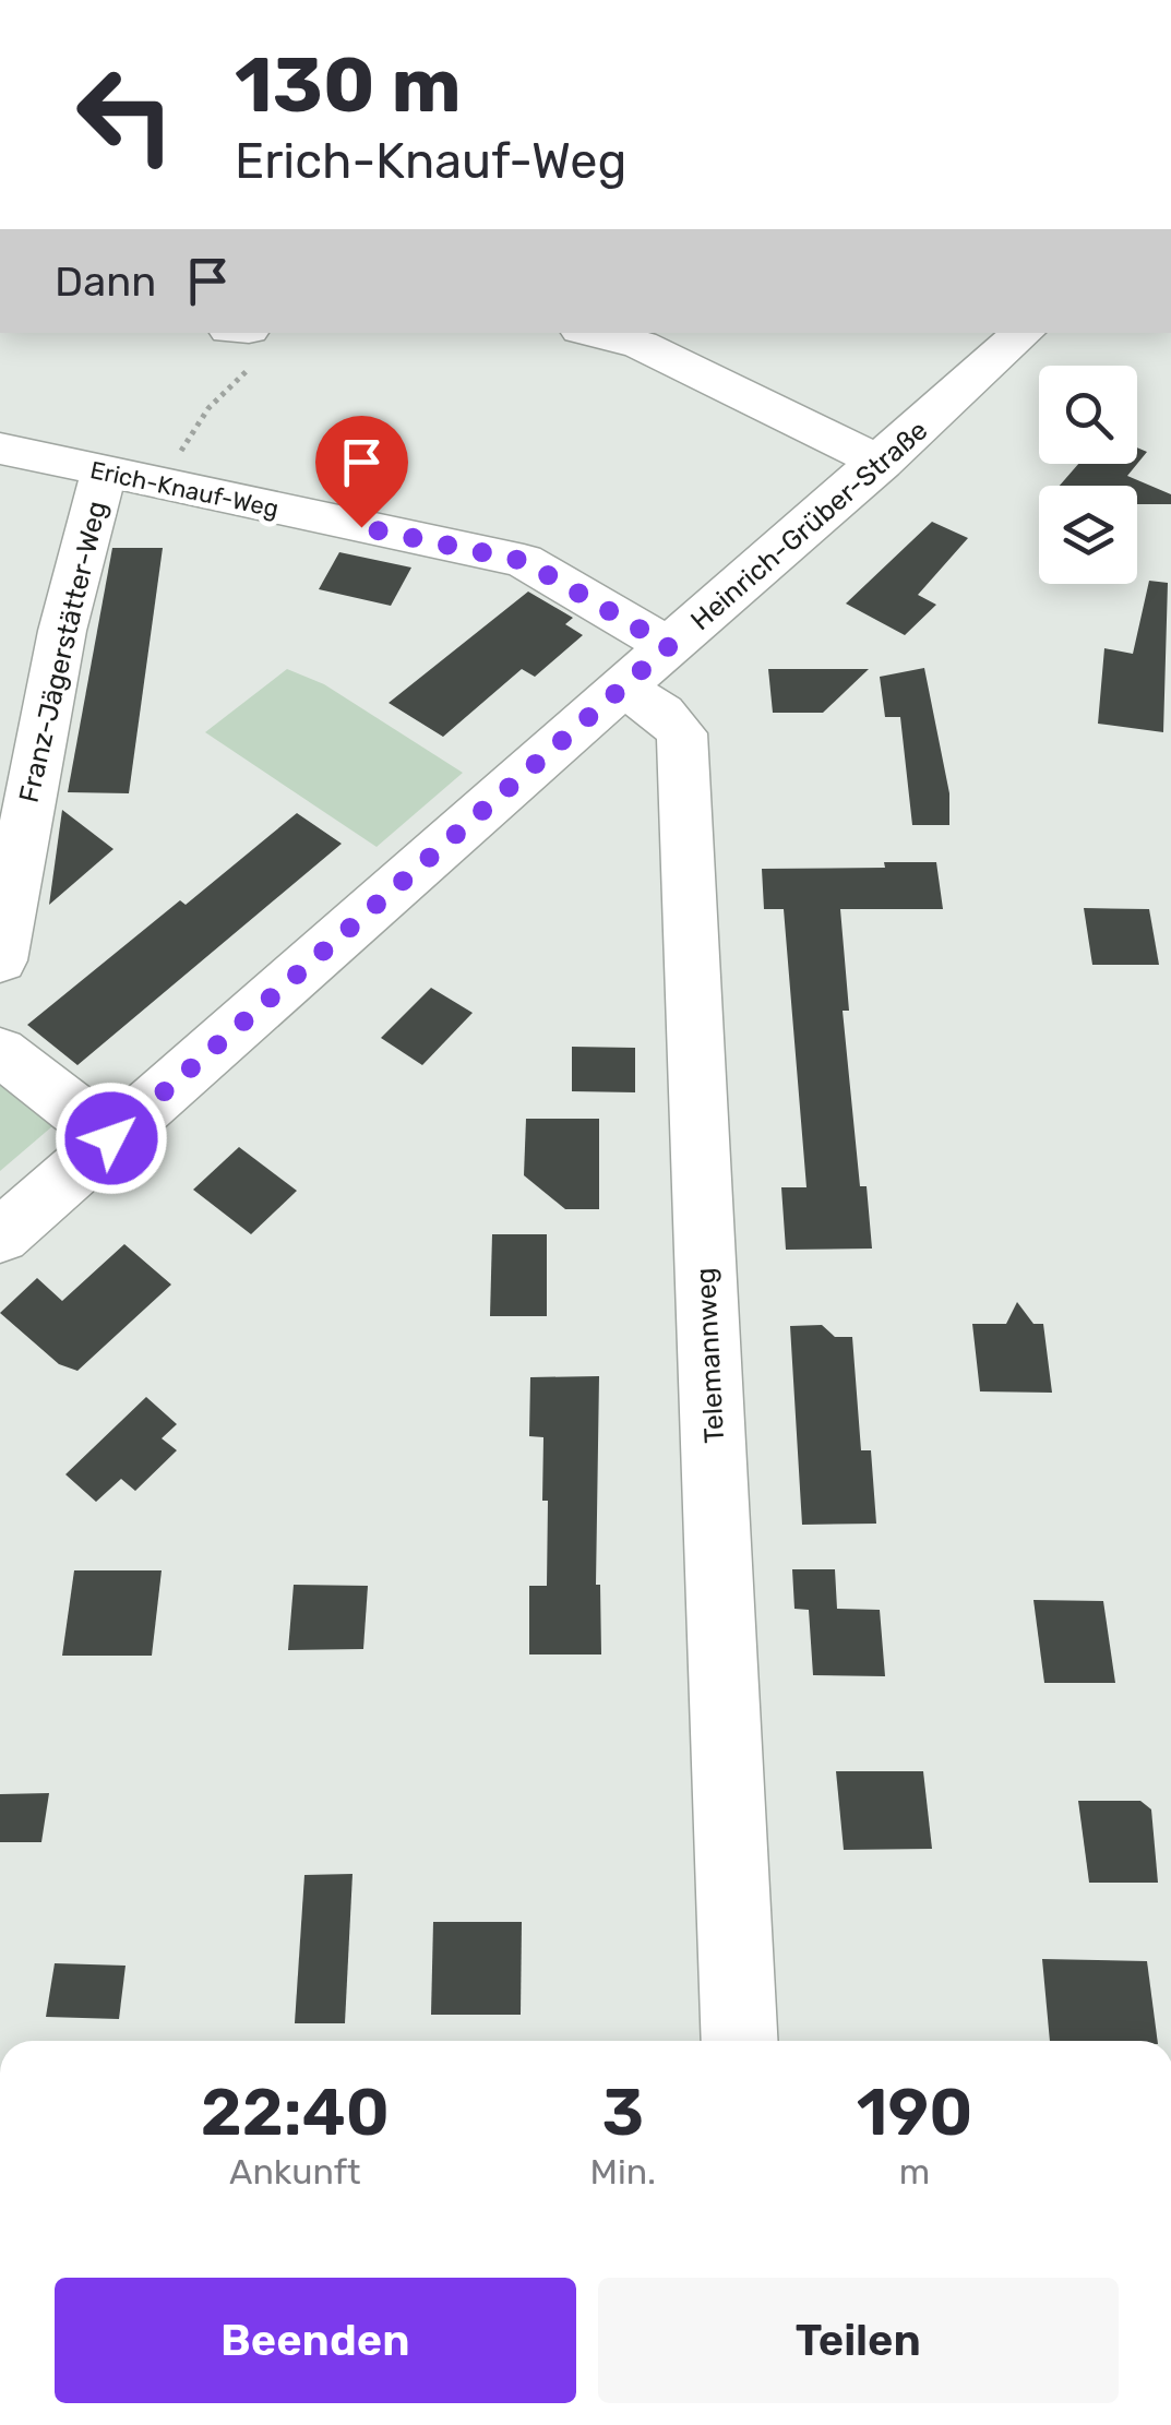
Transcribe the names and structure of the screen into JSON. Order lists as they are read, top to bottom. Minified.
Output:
{"streets":{"street":["Erich-Knauf-Weg","Heinrich-Grüber-Straße","Franz-Jägerstätter-Weg","Telemannweg"]},"crossings":[["Erich-Knauf-Weg","Heinrich-Grüber-Straße"],["Erich-Knauf-Weg","Franz-Jägerstätter-Weg"],["Heinrich-Grüber-Straße","Telemannweg"]],"page":{"turn":["130 m","Erich-Knauf-Weg"],"then":"Dann","eta":["22:40","Ankunft","3","Min.","190","m"],"buttons":["Beenden","Teilen"]}}
